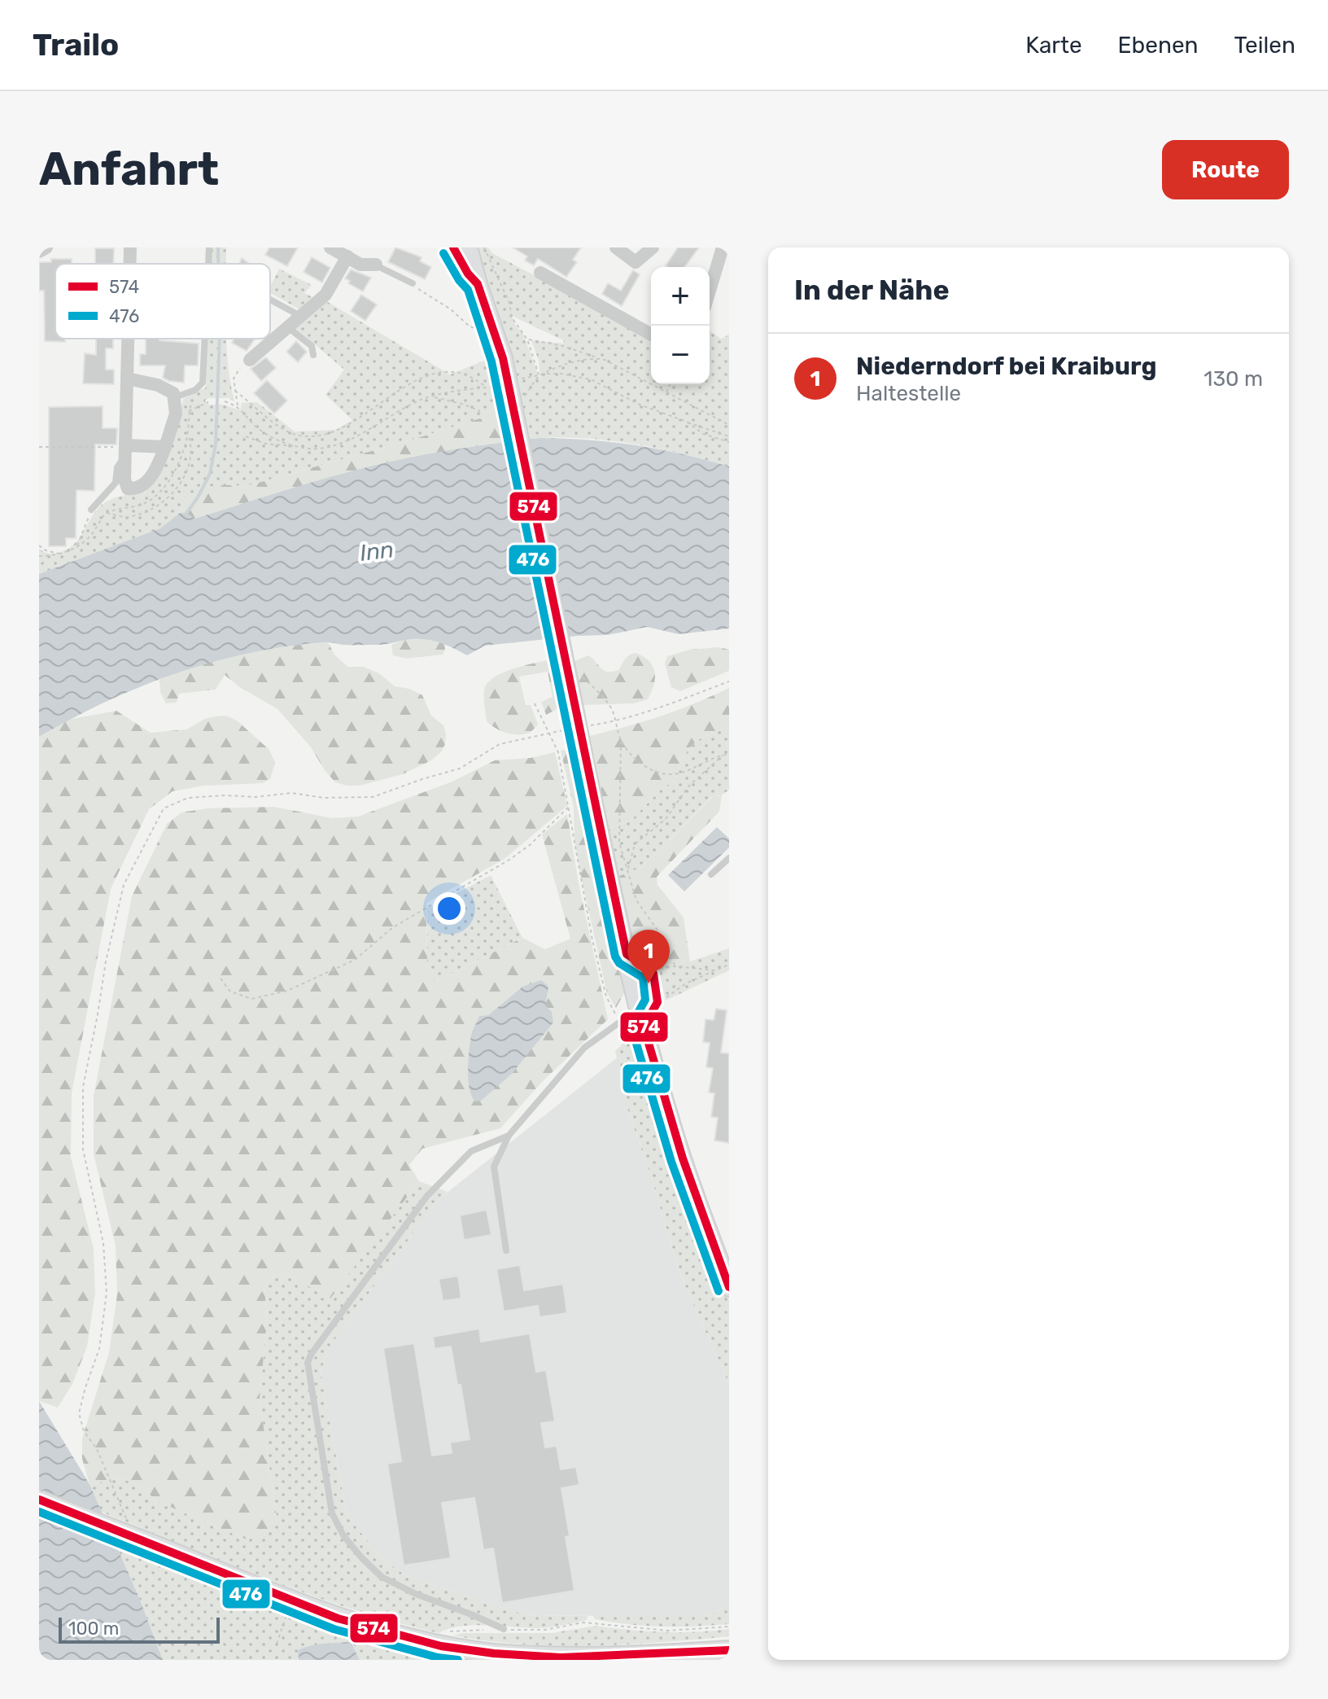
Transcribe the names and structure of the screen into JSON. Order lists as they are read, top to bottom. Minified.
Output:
{"water":["Inn"],"lines":["transit line 574","transit line 476"],"legend":["574","476"],"scale_bar":"100 m","page":{"header":"Trailo","nav":["Karte","Ebenen","Teilen"],"buttons":"Route","title":"Anfahrt","heading":"In der Nähe","map_buttons":["+","−"],"list":[{"mark":"1","name":"Niederndorf bei Kraiburg","note":"Haltestelle","value":"130 m"}],"pins":"1","scale":"100 m"}}
